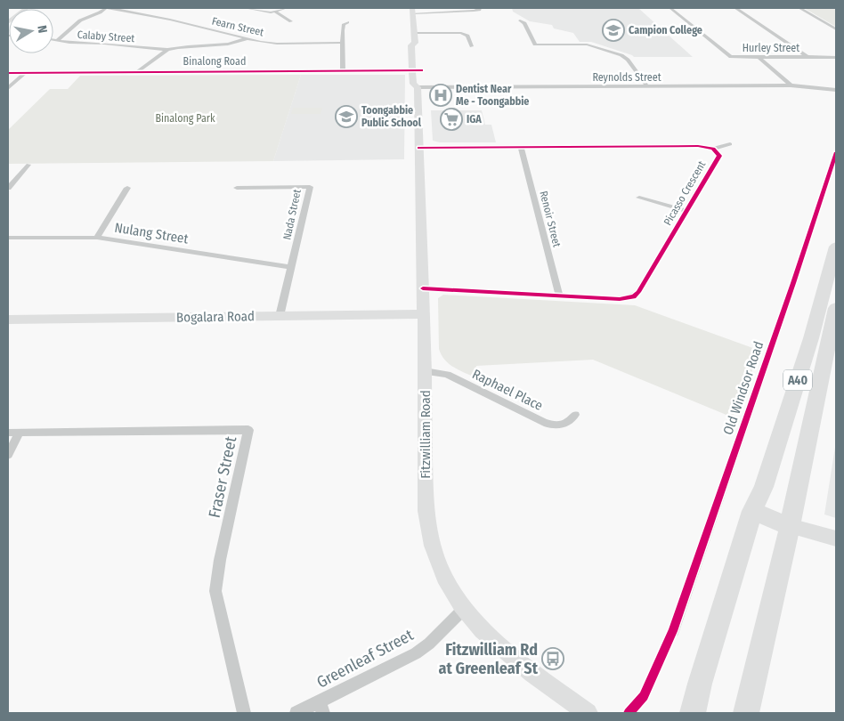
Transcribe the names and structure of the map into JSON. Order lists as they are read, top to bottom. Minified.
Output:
{"streets":{"highway":["A40"],"main road":["Binalong Road","Bogalara Road","Fitzwilliam Road"],"street":["Fearn Street","Calaby Street","Hurley Street","Reynolds Street","Picasso Crescent","Nada Street","Renoir Street","Nulang Street","Old Windsor Road","Raphael Place","Fraser Street","Greenleaf Street"]},"crossings":[["Binalong Road","Fitzwilliam Road"],["Reynolds Street","Fitzwilliam Road"],["Picasso Crescent","Renoir Street"],["Picasso Crescent","Fitzwilliam Road"],["Nada Street","Nulang Street"],["Nada Street","Bogalara Road"],["Bogalara Road","Fitzwilliam Road"],["Raphael Place","Fitzwilliam Road"],["Fitzwilliam Road","Greenleaf Street"]],"parks":["Binalong Park"],"places":{"school or university":["Campion College","Toongabbie Public School"],"hospital":["Dentist Near Me - Toongabbie"],"supermarket":["IGA"],"bus stop":["Fitzwilliam Rd at Greenleaf St"]},"north":"right"}
